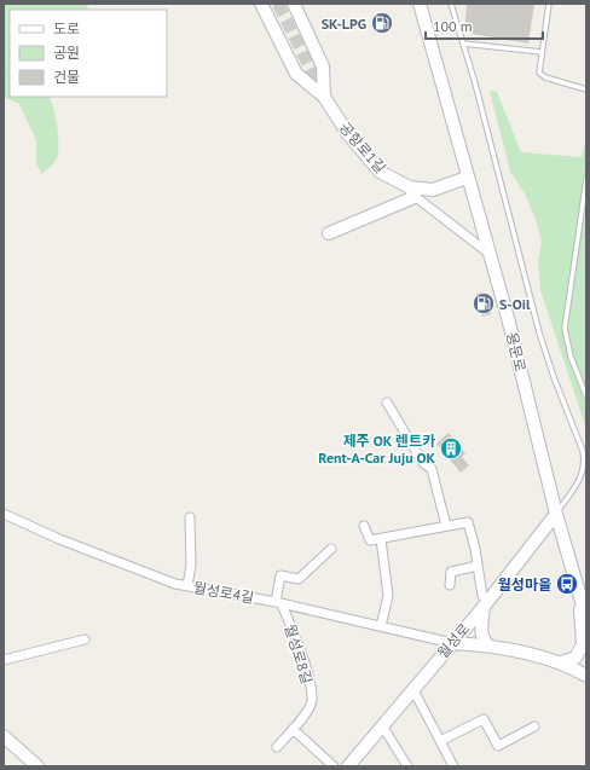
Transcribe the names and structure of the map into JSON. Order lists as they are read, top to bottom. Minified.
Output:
{"streets":{"street":["공항로1길","용문로","월성로4길","월성로","월성로8길"]},"crossings":[["공항로1길","용문로"],["용문로","월성로"],["월성로4길","월성로"],["월성로4길","월성로8길"]],"places":{"fuel station":["SK-LPG","S-Oil"],"building":["제주 OK 렌트카 Rent-A-Car Juju OK"],"bus stop":["월성마을"]},"legend":["도로","공원","건물"],"scale_bar":"100 m"}
